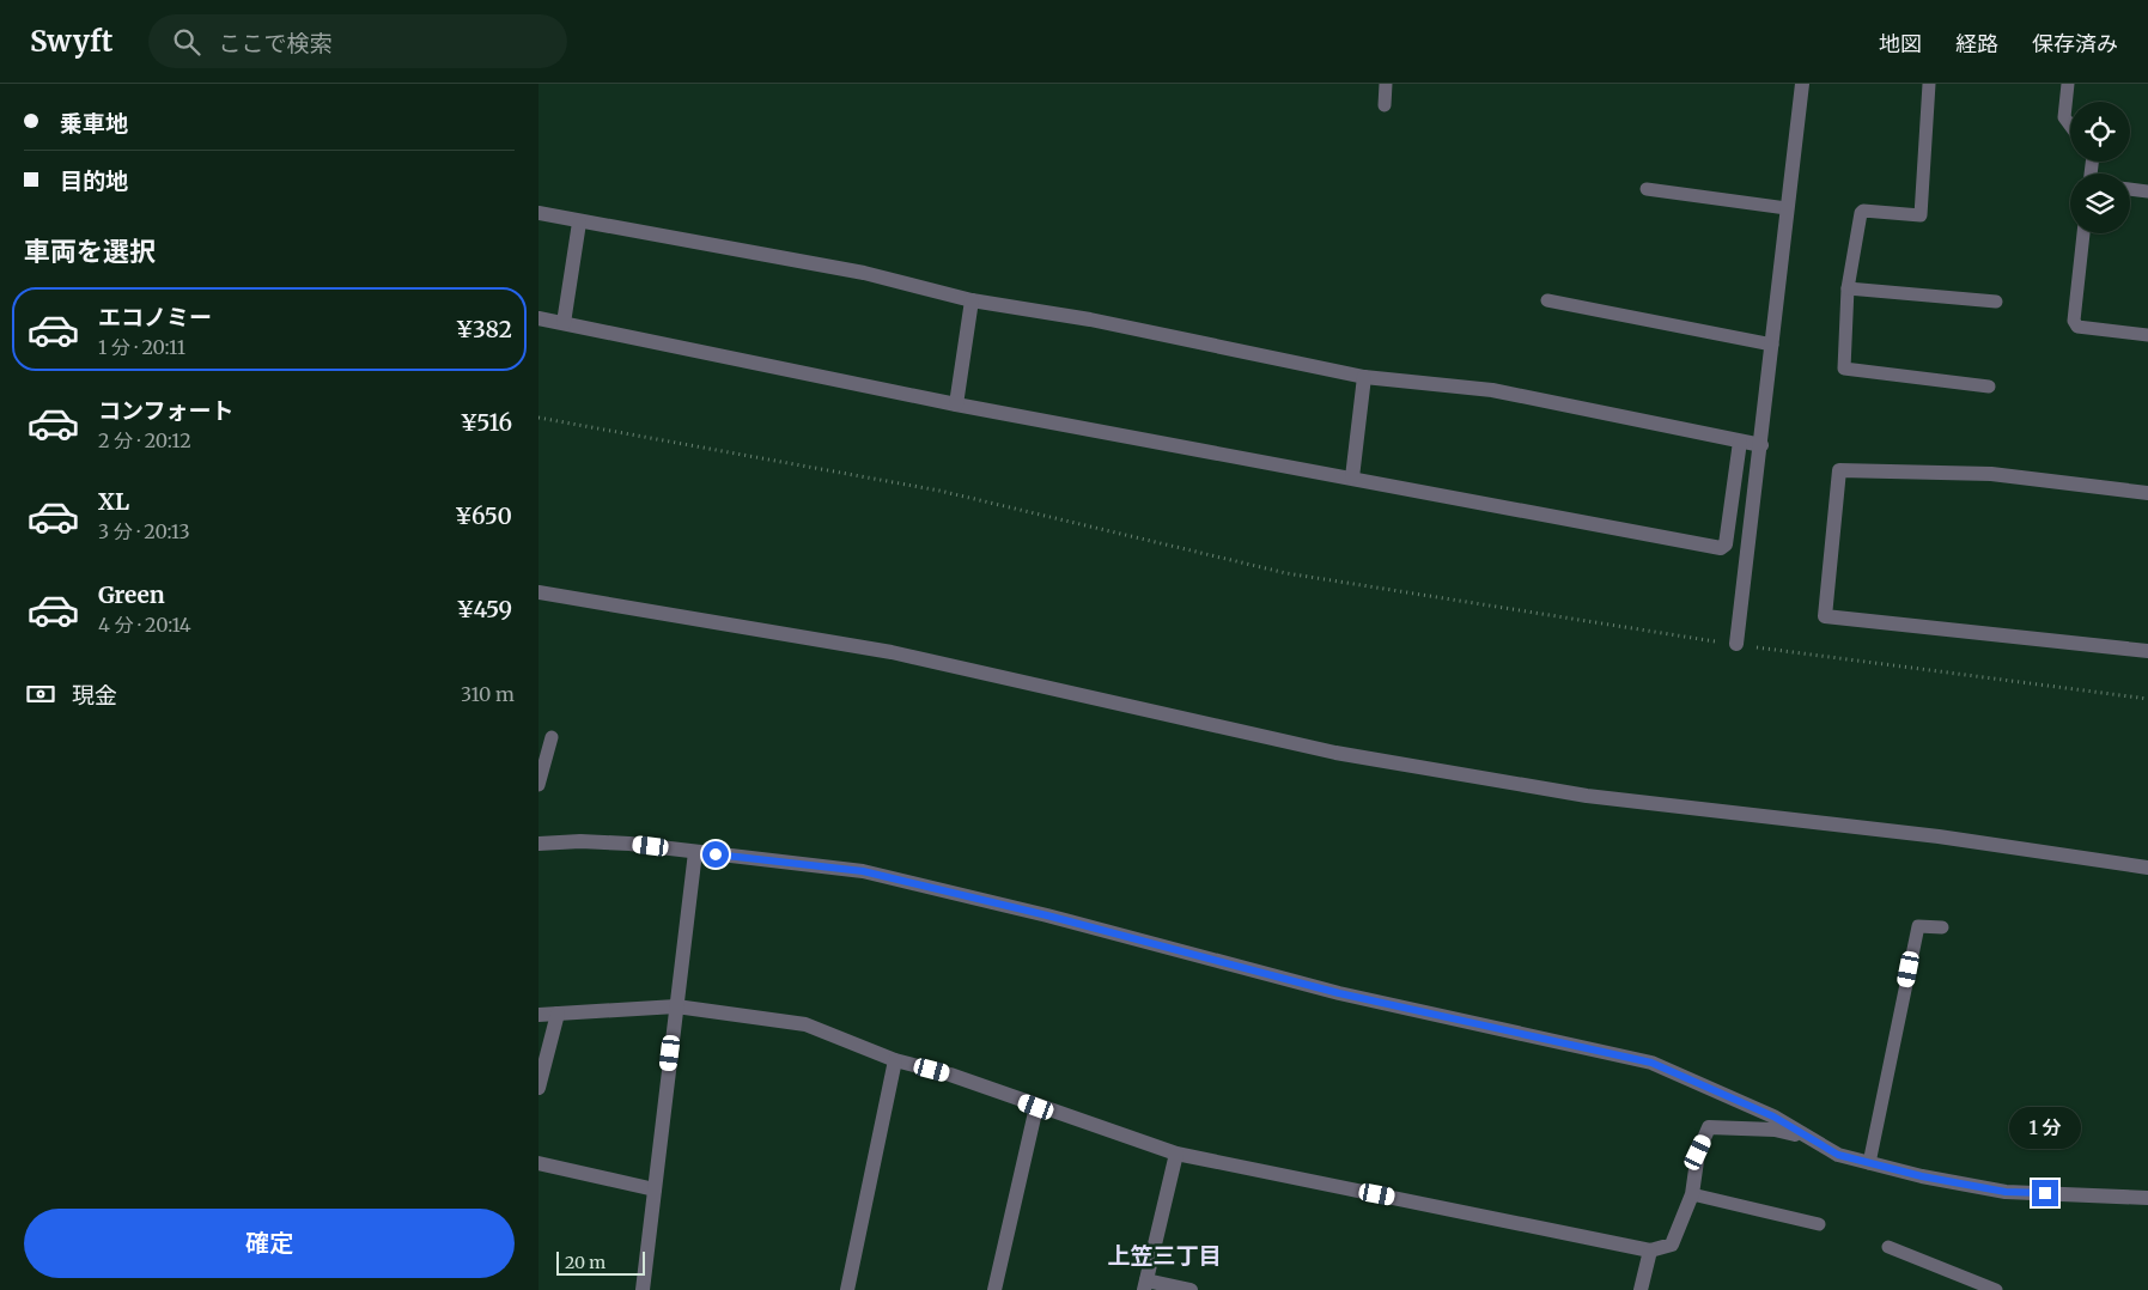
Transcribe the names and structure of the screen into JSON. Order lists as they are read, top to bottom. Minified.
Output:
{"districts":["上笠三丁目"],"scale_bar":"20 m","page":{"header":"Swyft","search":"ここで検索","nav":["地図","経路","保存済み"],"banner":["乗車地","目的地"],"heading":"車両を選択","list":[{"name":"エコノミー","note":"1 分 · 20:11","value":"¥382"},{"name":"コンフォート","note":"2 分 · 20:12","value":"¥516"},{"name":"XL","note":"3 分 · 20:13","value":"¥650"},{"name":"Green","note":"4 分 · 20:14","value":"¥459"}],"pay":["現金","310 m"],"bubble":"1 分","buttons":"確定","scale":"20 m"}}
